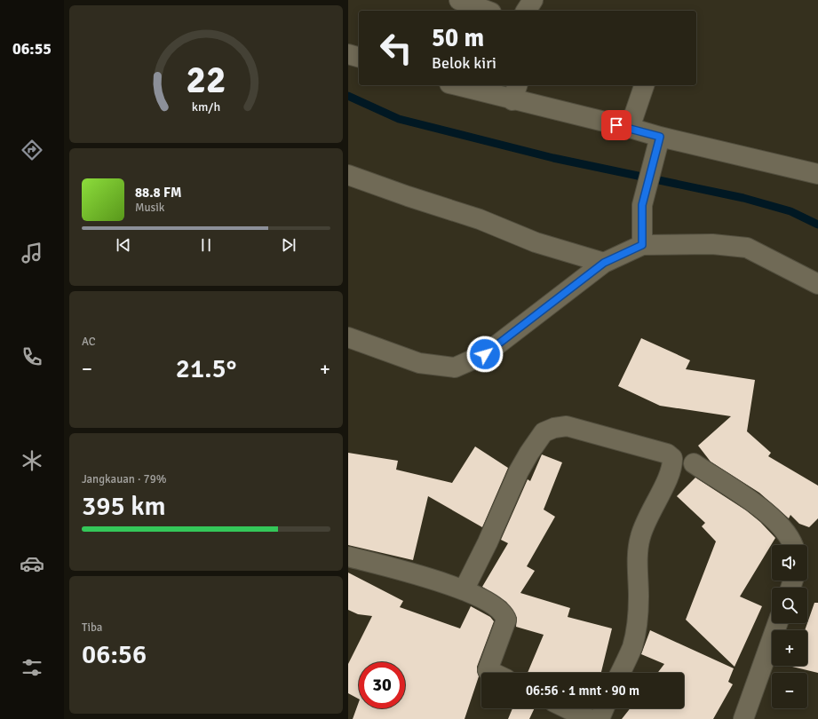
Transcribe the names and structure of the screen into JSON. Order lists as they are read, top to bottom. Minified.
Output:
{"page":{"tabs":"06:55","turn":["50 m","Belok kiri"],"song":["88.8 FM","Musik"],"tile":["AC",["Jangkauan · 79%","395 km"],["Tiba","06:56"]],"heat":["−","21.5°","+"],"map_buttons":["+","−"],"limit":"30","trip":"06:56 · 1 mnt · 90 m","gauge":["22","km/h"]}}
